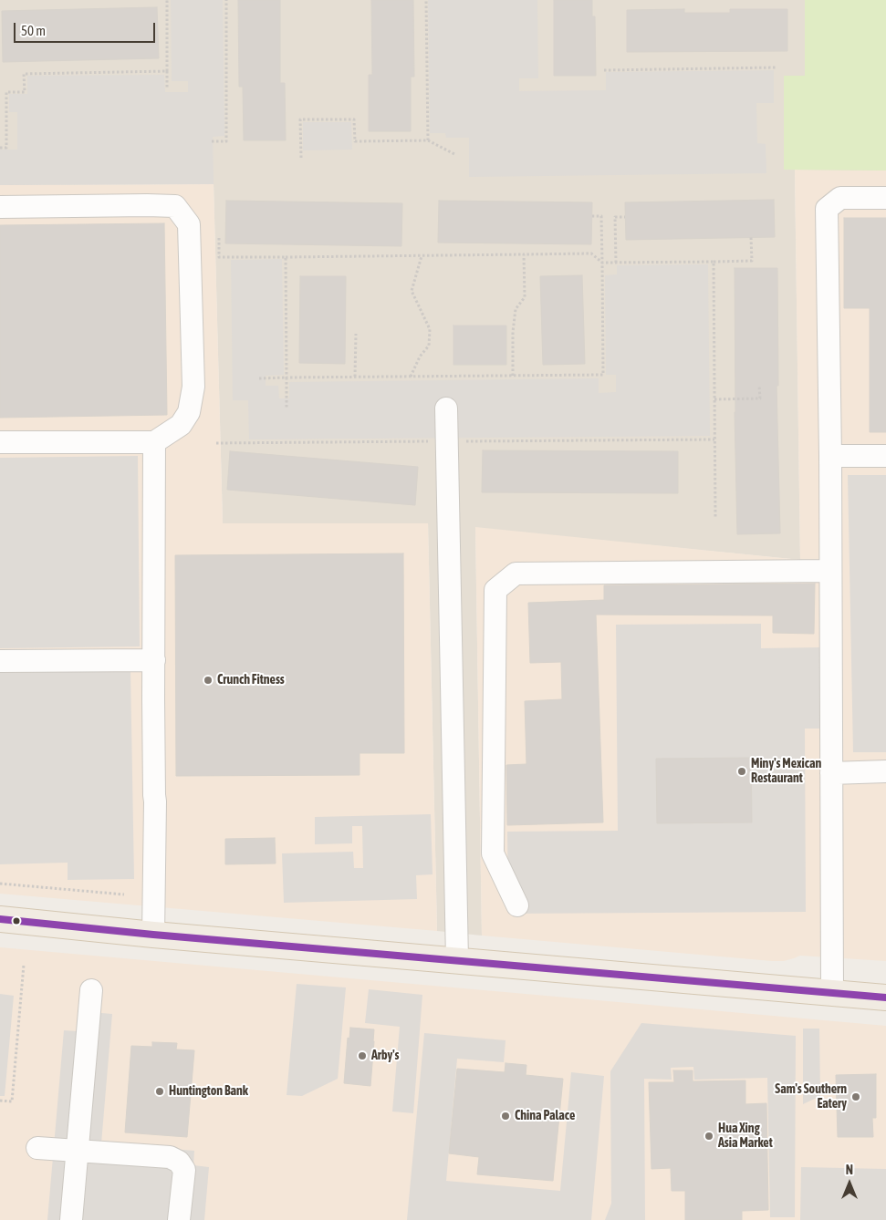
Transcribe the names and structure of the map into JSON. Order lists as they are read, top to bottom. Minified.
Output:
{"places":["Crunch Fitness","Miny's Mexican Restaurant","Arby's","Huntington Bank","Sam's Southern Eatery","China Palace","Hua Xing Asia Market"],"scale_bar":"50 m","north":"top"}
